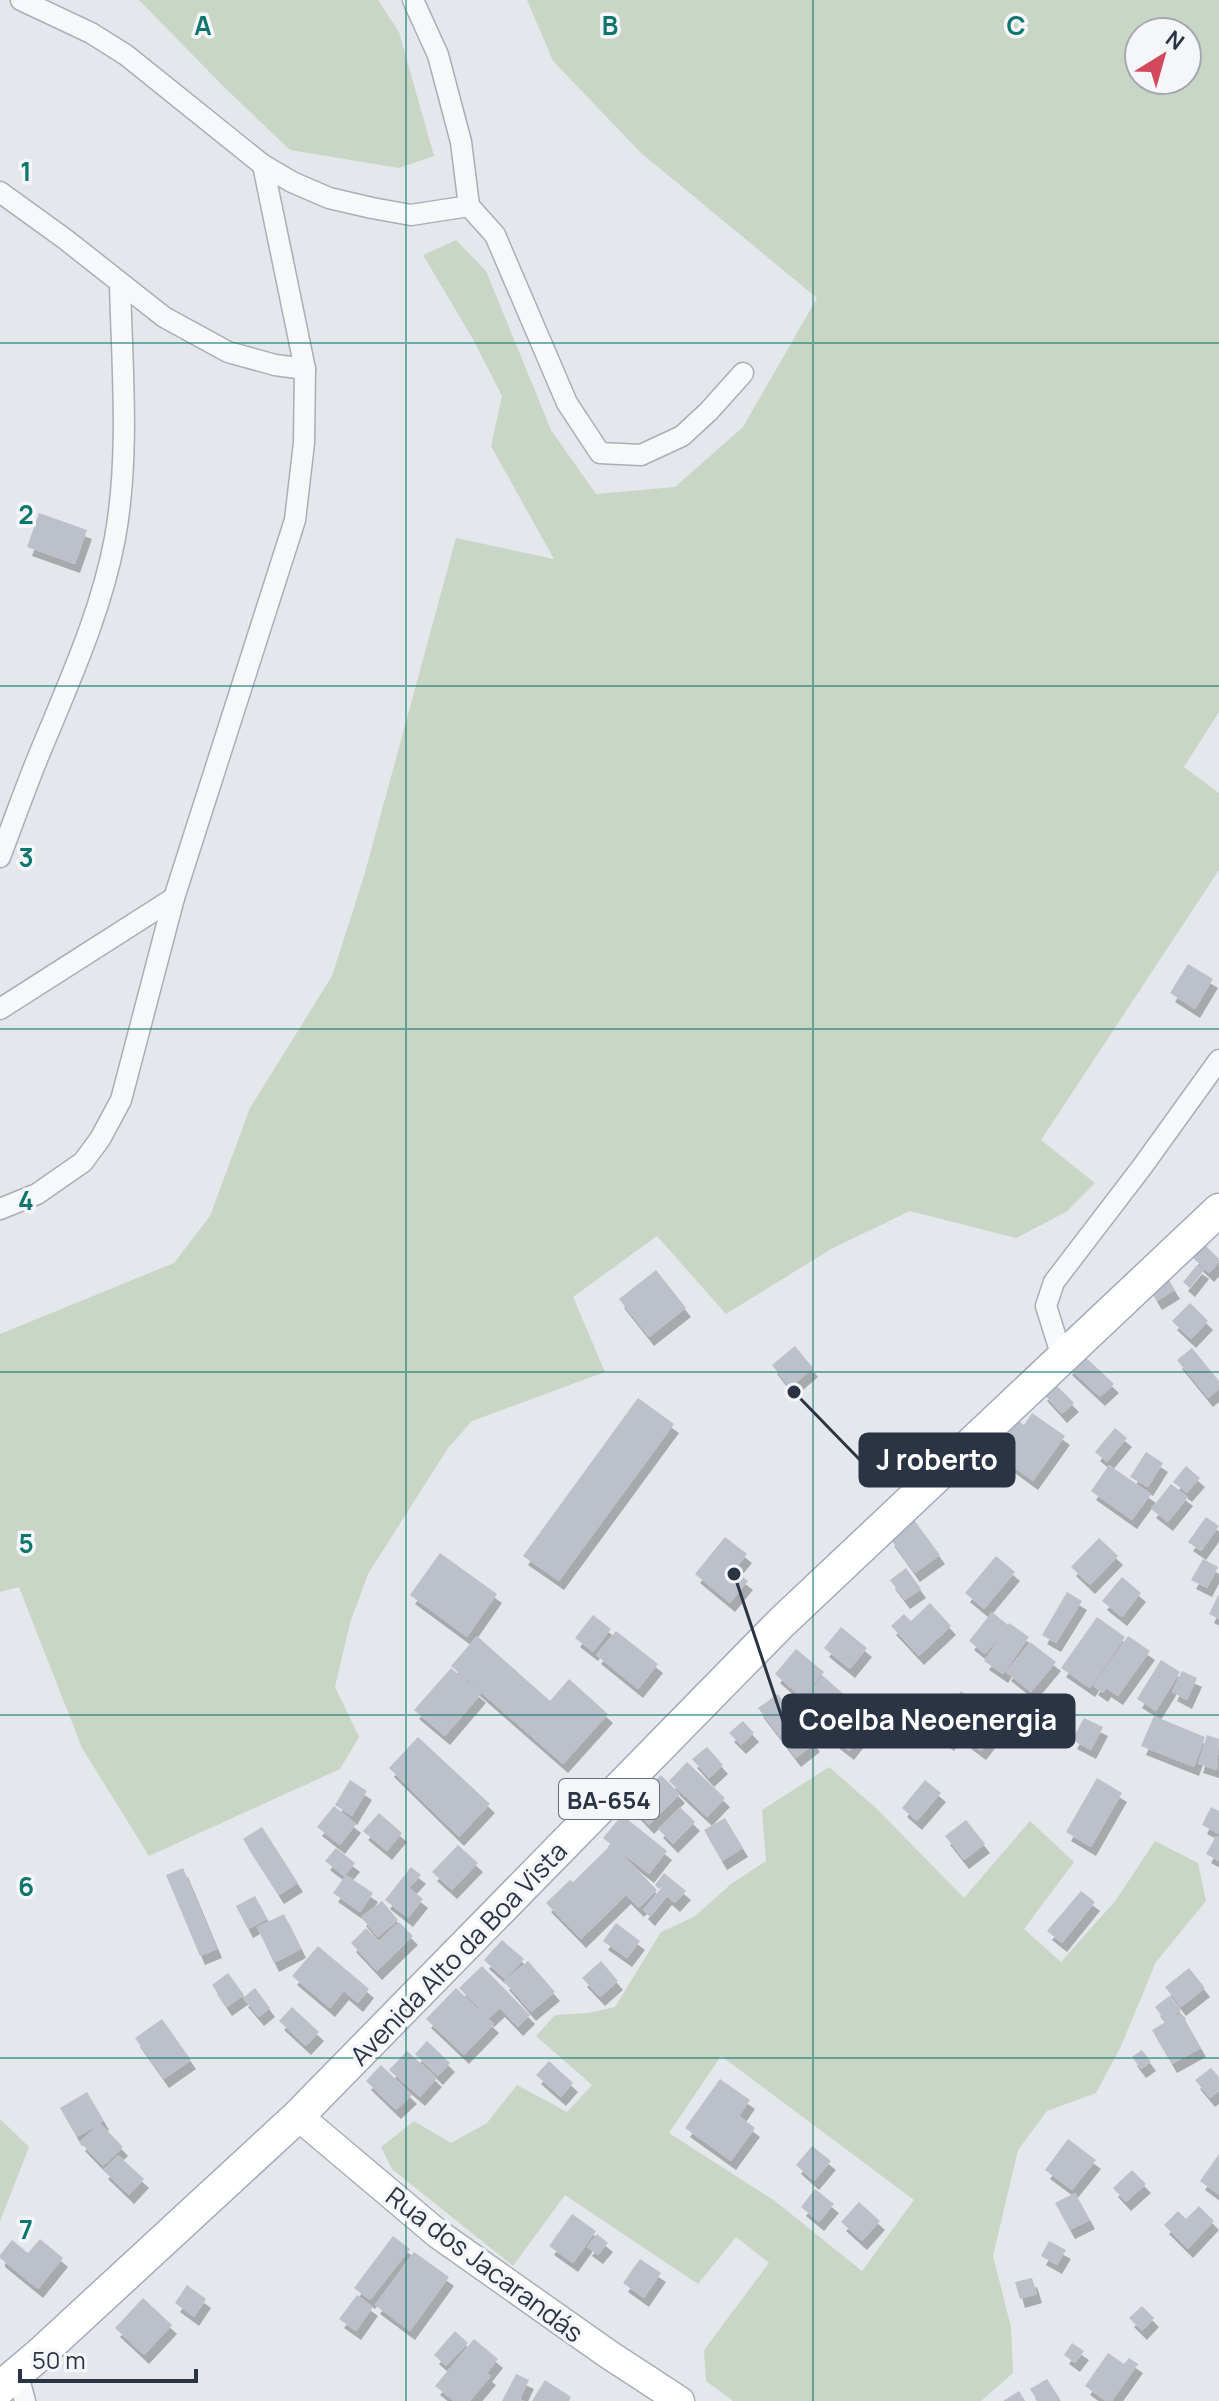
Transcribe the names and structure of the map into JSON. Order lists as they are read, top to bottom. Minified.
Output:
{"streets":{"main road":["BA-654","Avenida Alto da Boa Vista"],"street":["Rua dos Jacarandás"]},"crossings":[["Avenida Alto da Boa Vista","Rua dos Jacarandás"]],"places":["J roberto","Coelba Neoenergia"],"scale_bar":"50 m","north":"top right","grid":{"columns":["A","B","C"],"rows":["1","2","3","4","5","6","7"]}}
